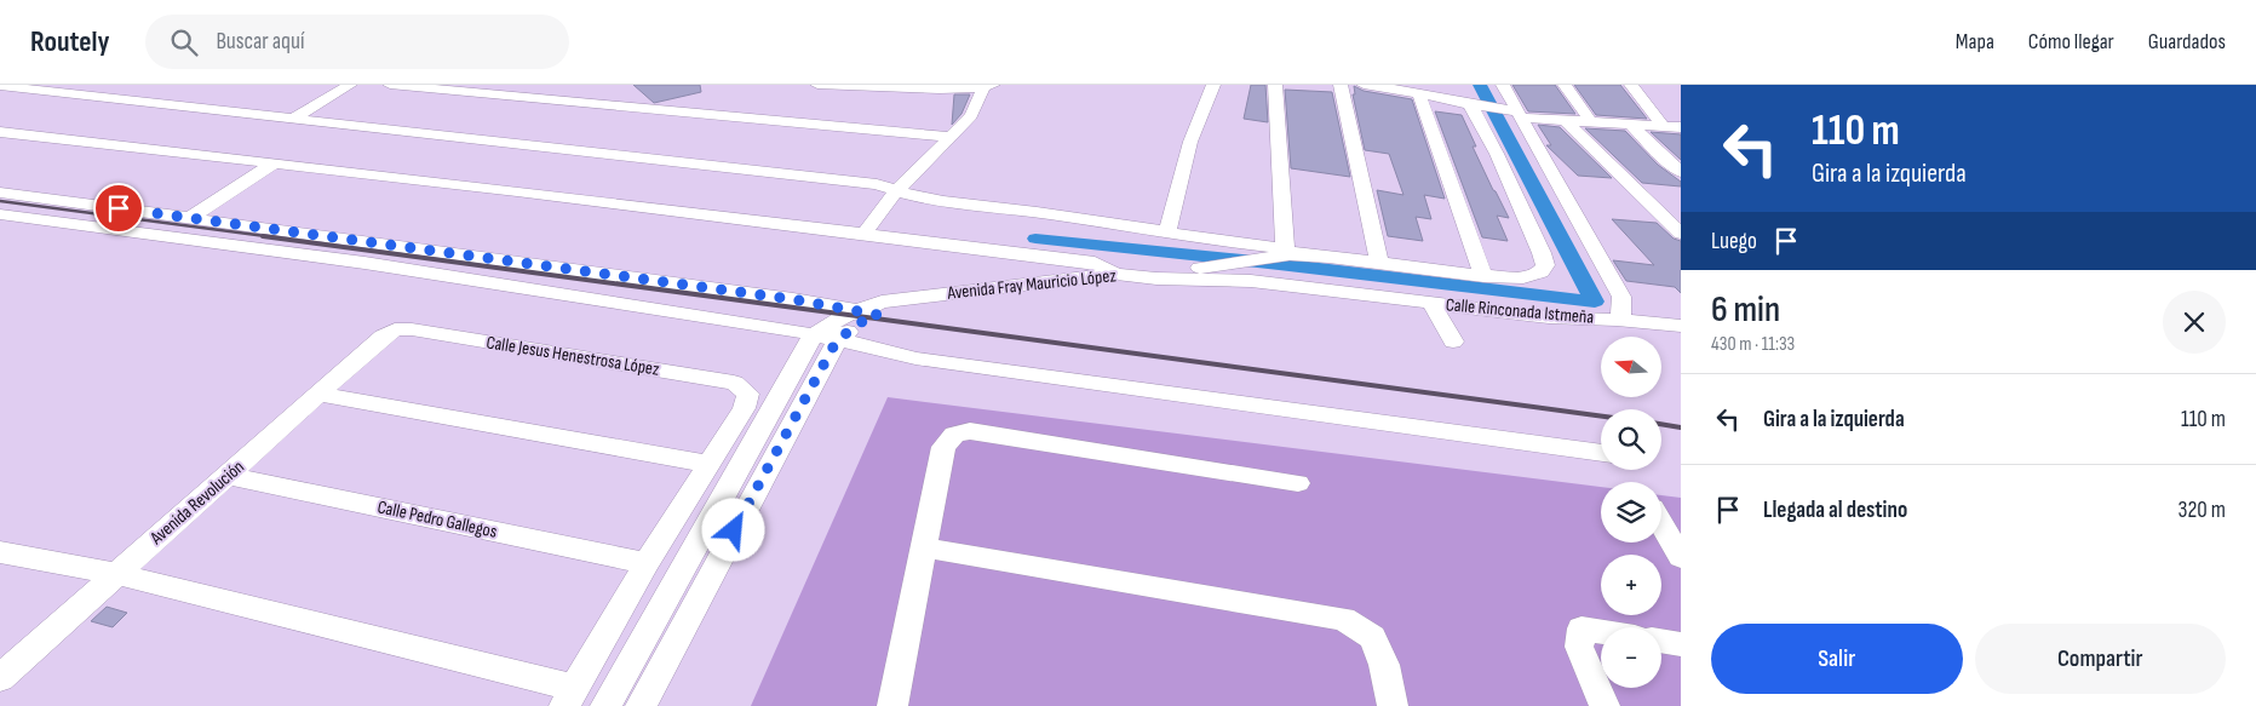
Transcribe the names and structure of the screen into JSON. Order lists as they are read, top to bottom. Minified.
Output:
{"streets":{"street":["Avenida Fray Mauricio López","Calle Rinconada Istmeña","Calle Jesus Henestrosa López","Avenida Revolución","Calle Pedro Gallegos"]},"crossings":[["Avenida Fray Mauricio López","Calle Rinconada Istmeña"],["Calle Jesus Henestrosa López","Avenida Revolución"],["Avenida Revolución","Calle Pedro Gallegos"]],"north":"left","page":{"header":"Routely","search":"Buscar aquí","nav":["Mapa","Cómo llegar","Guardados"],"turn":["110 m","Gira a la izquierda"],"then":"Luego","heading":["6 min","430 m · 11:33"],"map_buttons":["+","−"],"list":[{"name":"Gira a la izquierda","value":"110 m"},{"name":"Llegada al destino","value":"320 m"}],"buttons":["Salir","Compartir"]}}
